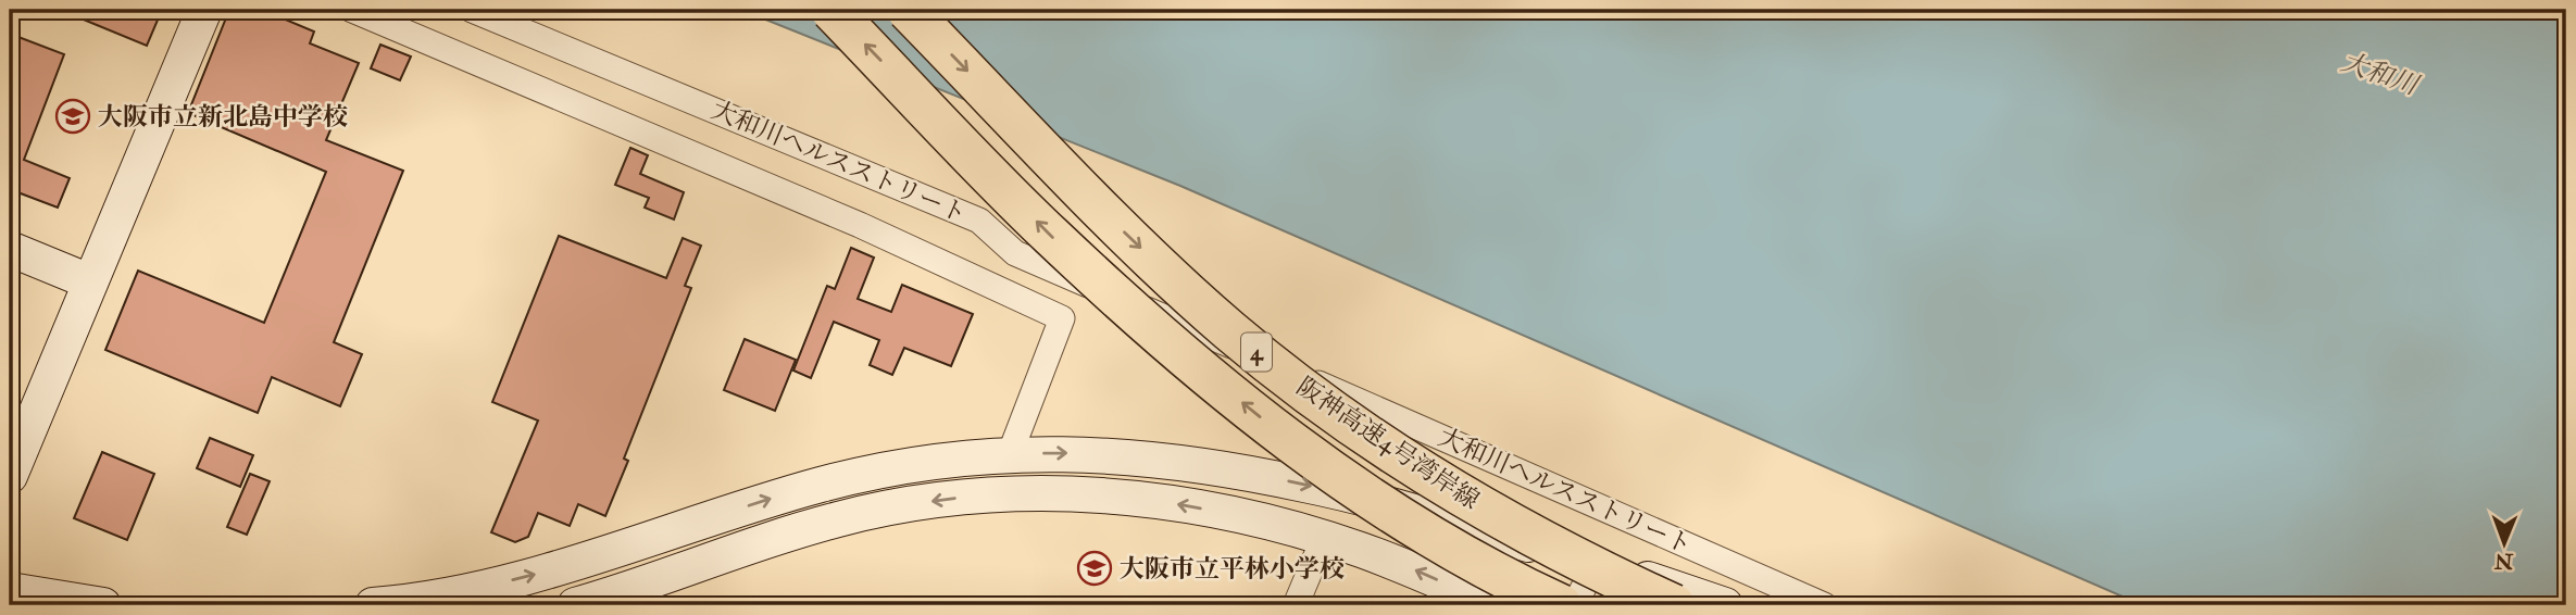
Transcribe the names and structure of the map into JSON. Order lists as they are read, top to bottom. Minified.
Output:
{"streets":{"highway":["4","阪神高速4号湾岸線"],"street":["大和川ヘルスストリート"]},"water":["大和川"],"places":{"school or university":["大阪市立新北島中学校","大阪市立平林小学校"]},"north":"bottom"}
